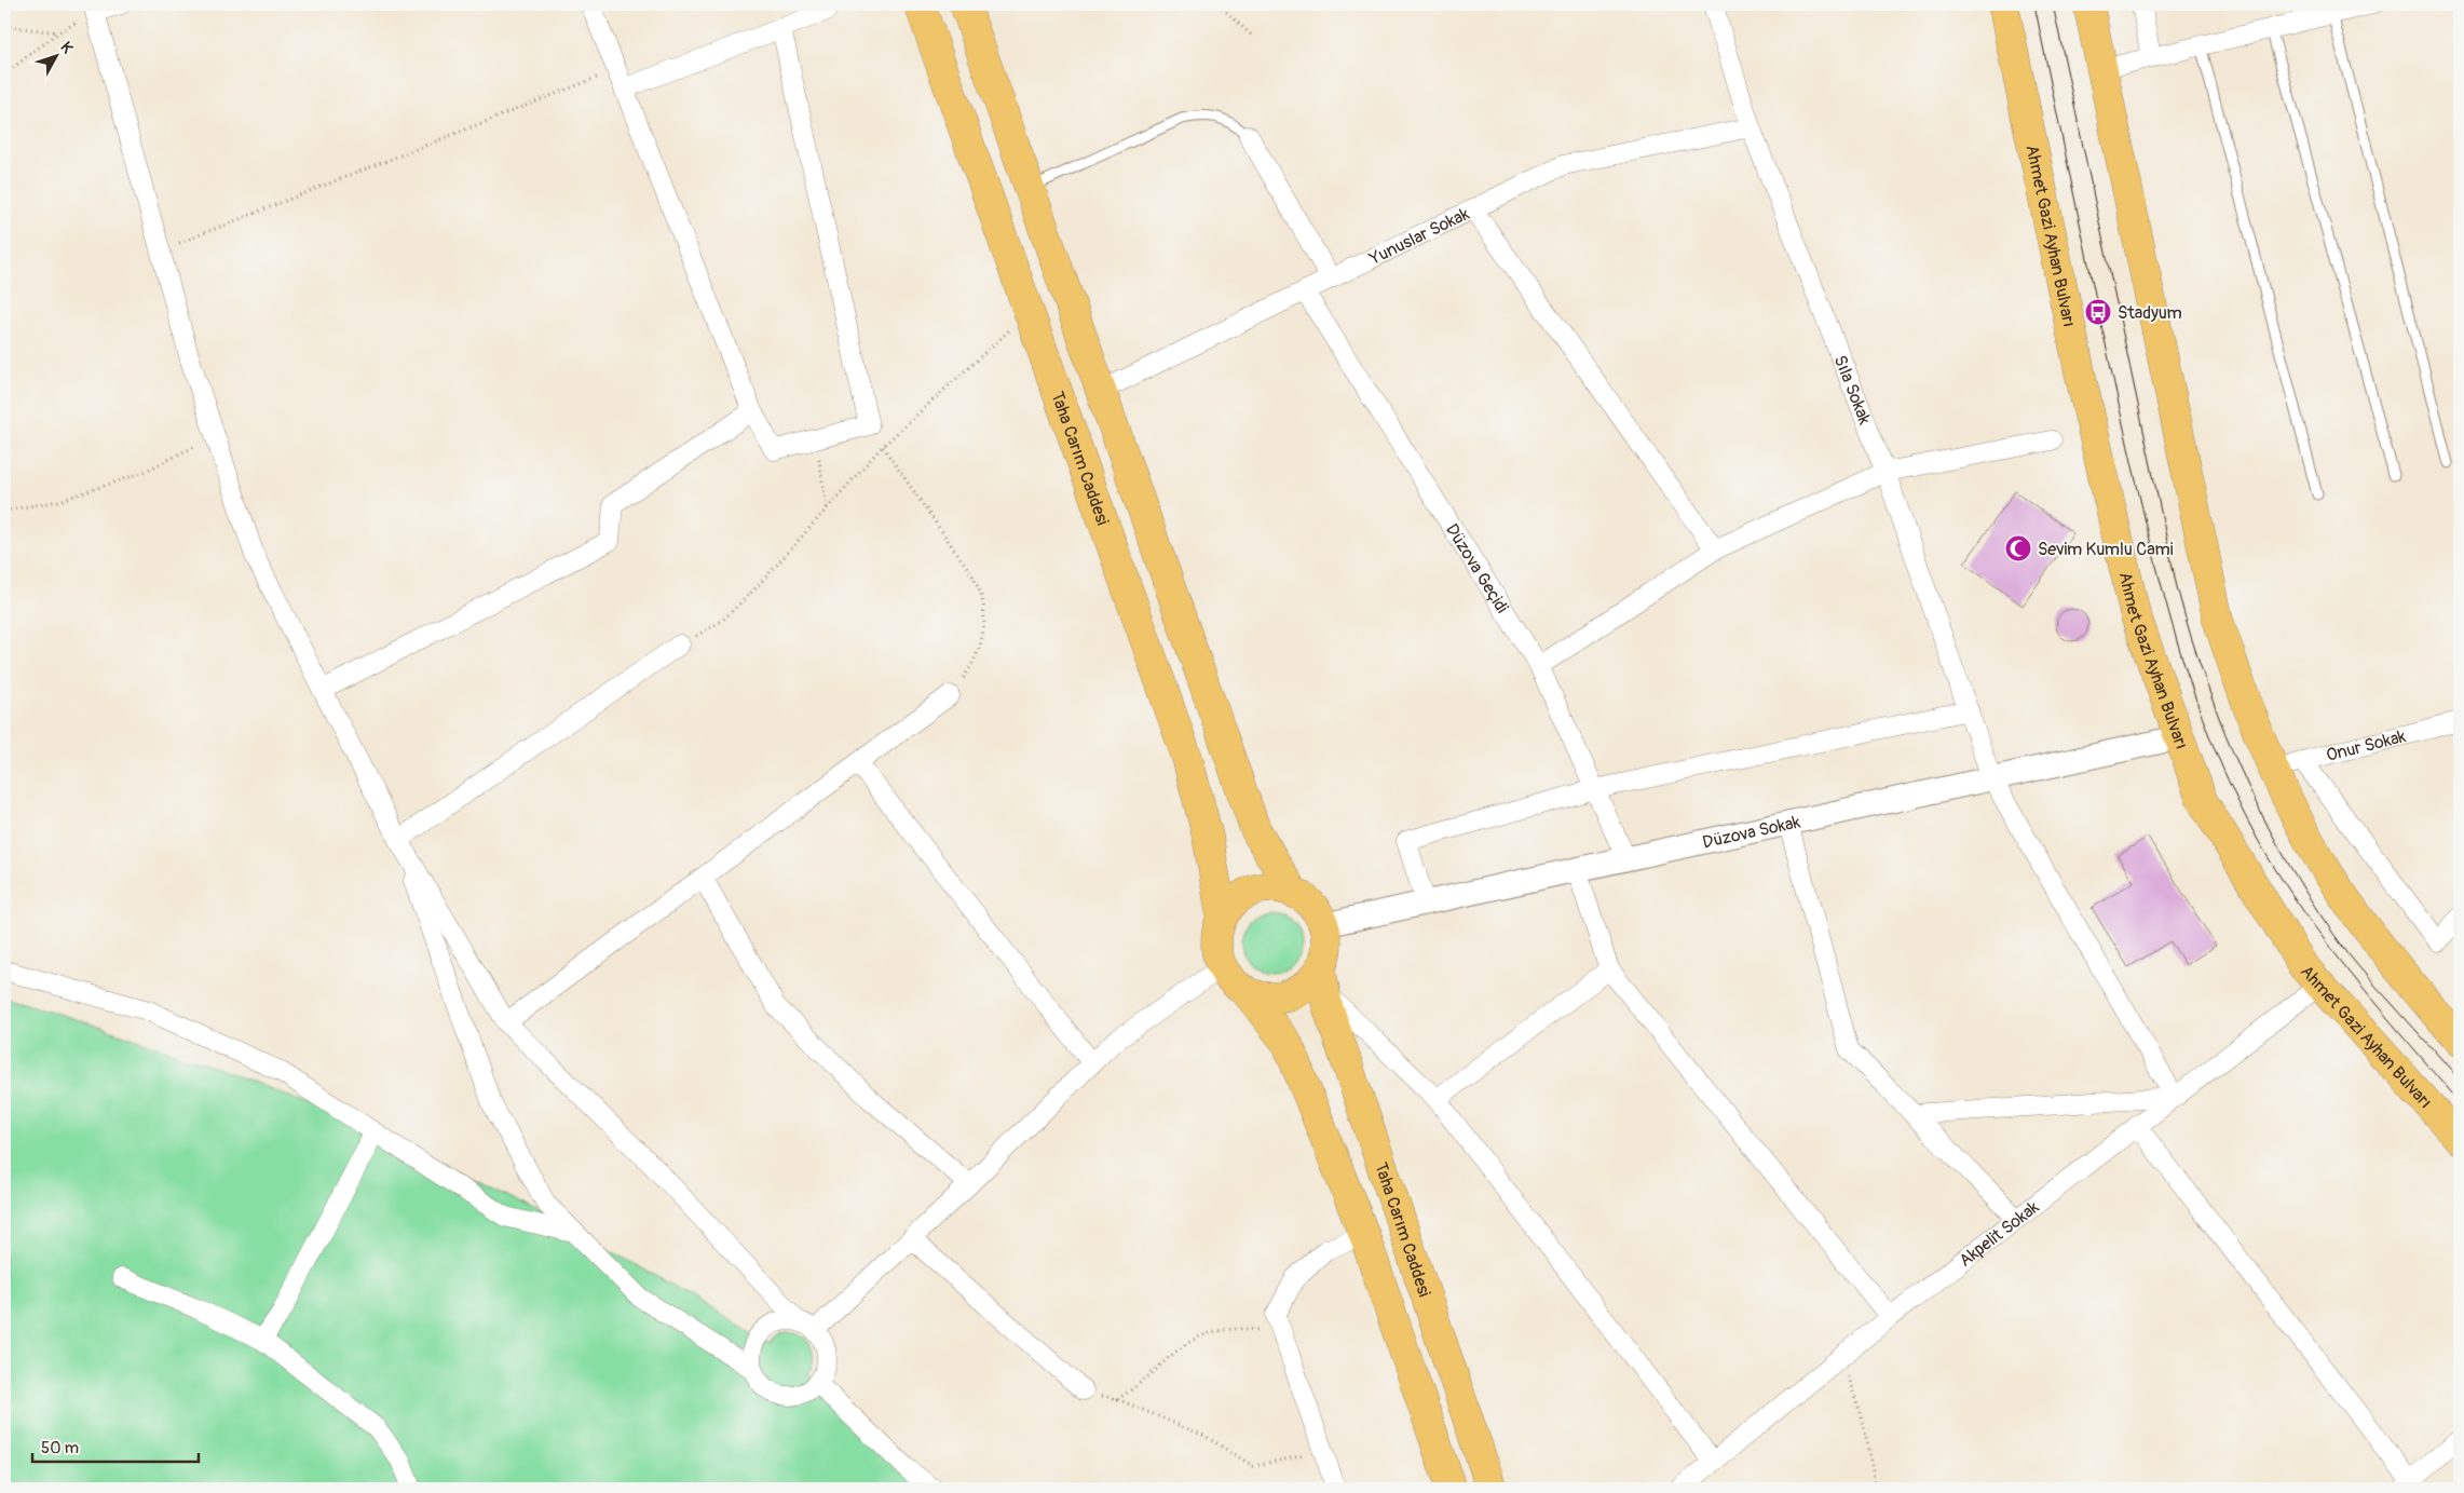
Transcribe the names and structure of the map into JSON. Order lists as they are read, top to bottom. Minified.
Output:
{"streets":{"main road":["Ahmet Gazi Ayhan Bulvarı","Taha Carım Caddesi"],"street":["Yunuslar Sokak","Sıla Sokak","Düzova Geçidi","Onur Sokak","Düzova Sokak","Akpelit Sokak"]},"crossings":[["Yunuslar Sokak","Sıla Sokak"],["Yunuslar Sokak","Düzova Geçidi"],["Ahmet Gazi Ayhan Bulvarı","Düzova Sokak"],["Ahmet Gazi Ayhan Bulvarı","Akpelit Sokak"],["Sıla Sokak","Düzova Sokak"],["Sıla Sokak","Akpelit Sokak"],["Taha Carım Caddesi","Düzova Sokak"],["Düzova Geçidi","Düzova Sokak"]],"places":{"bus stop":["Stadyum"],"mosque":["Sevim Kumlu Cami"]},"scale_bar":"50 m","north":"top right"}
